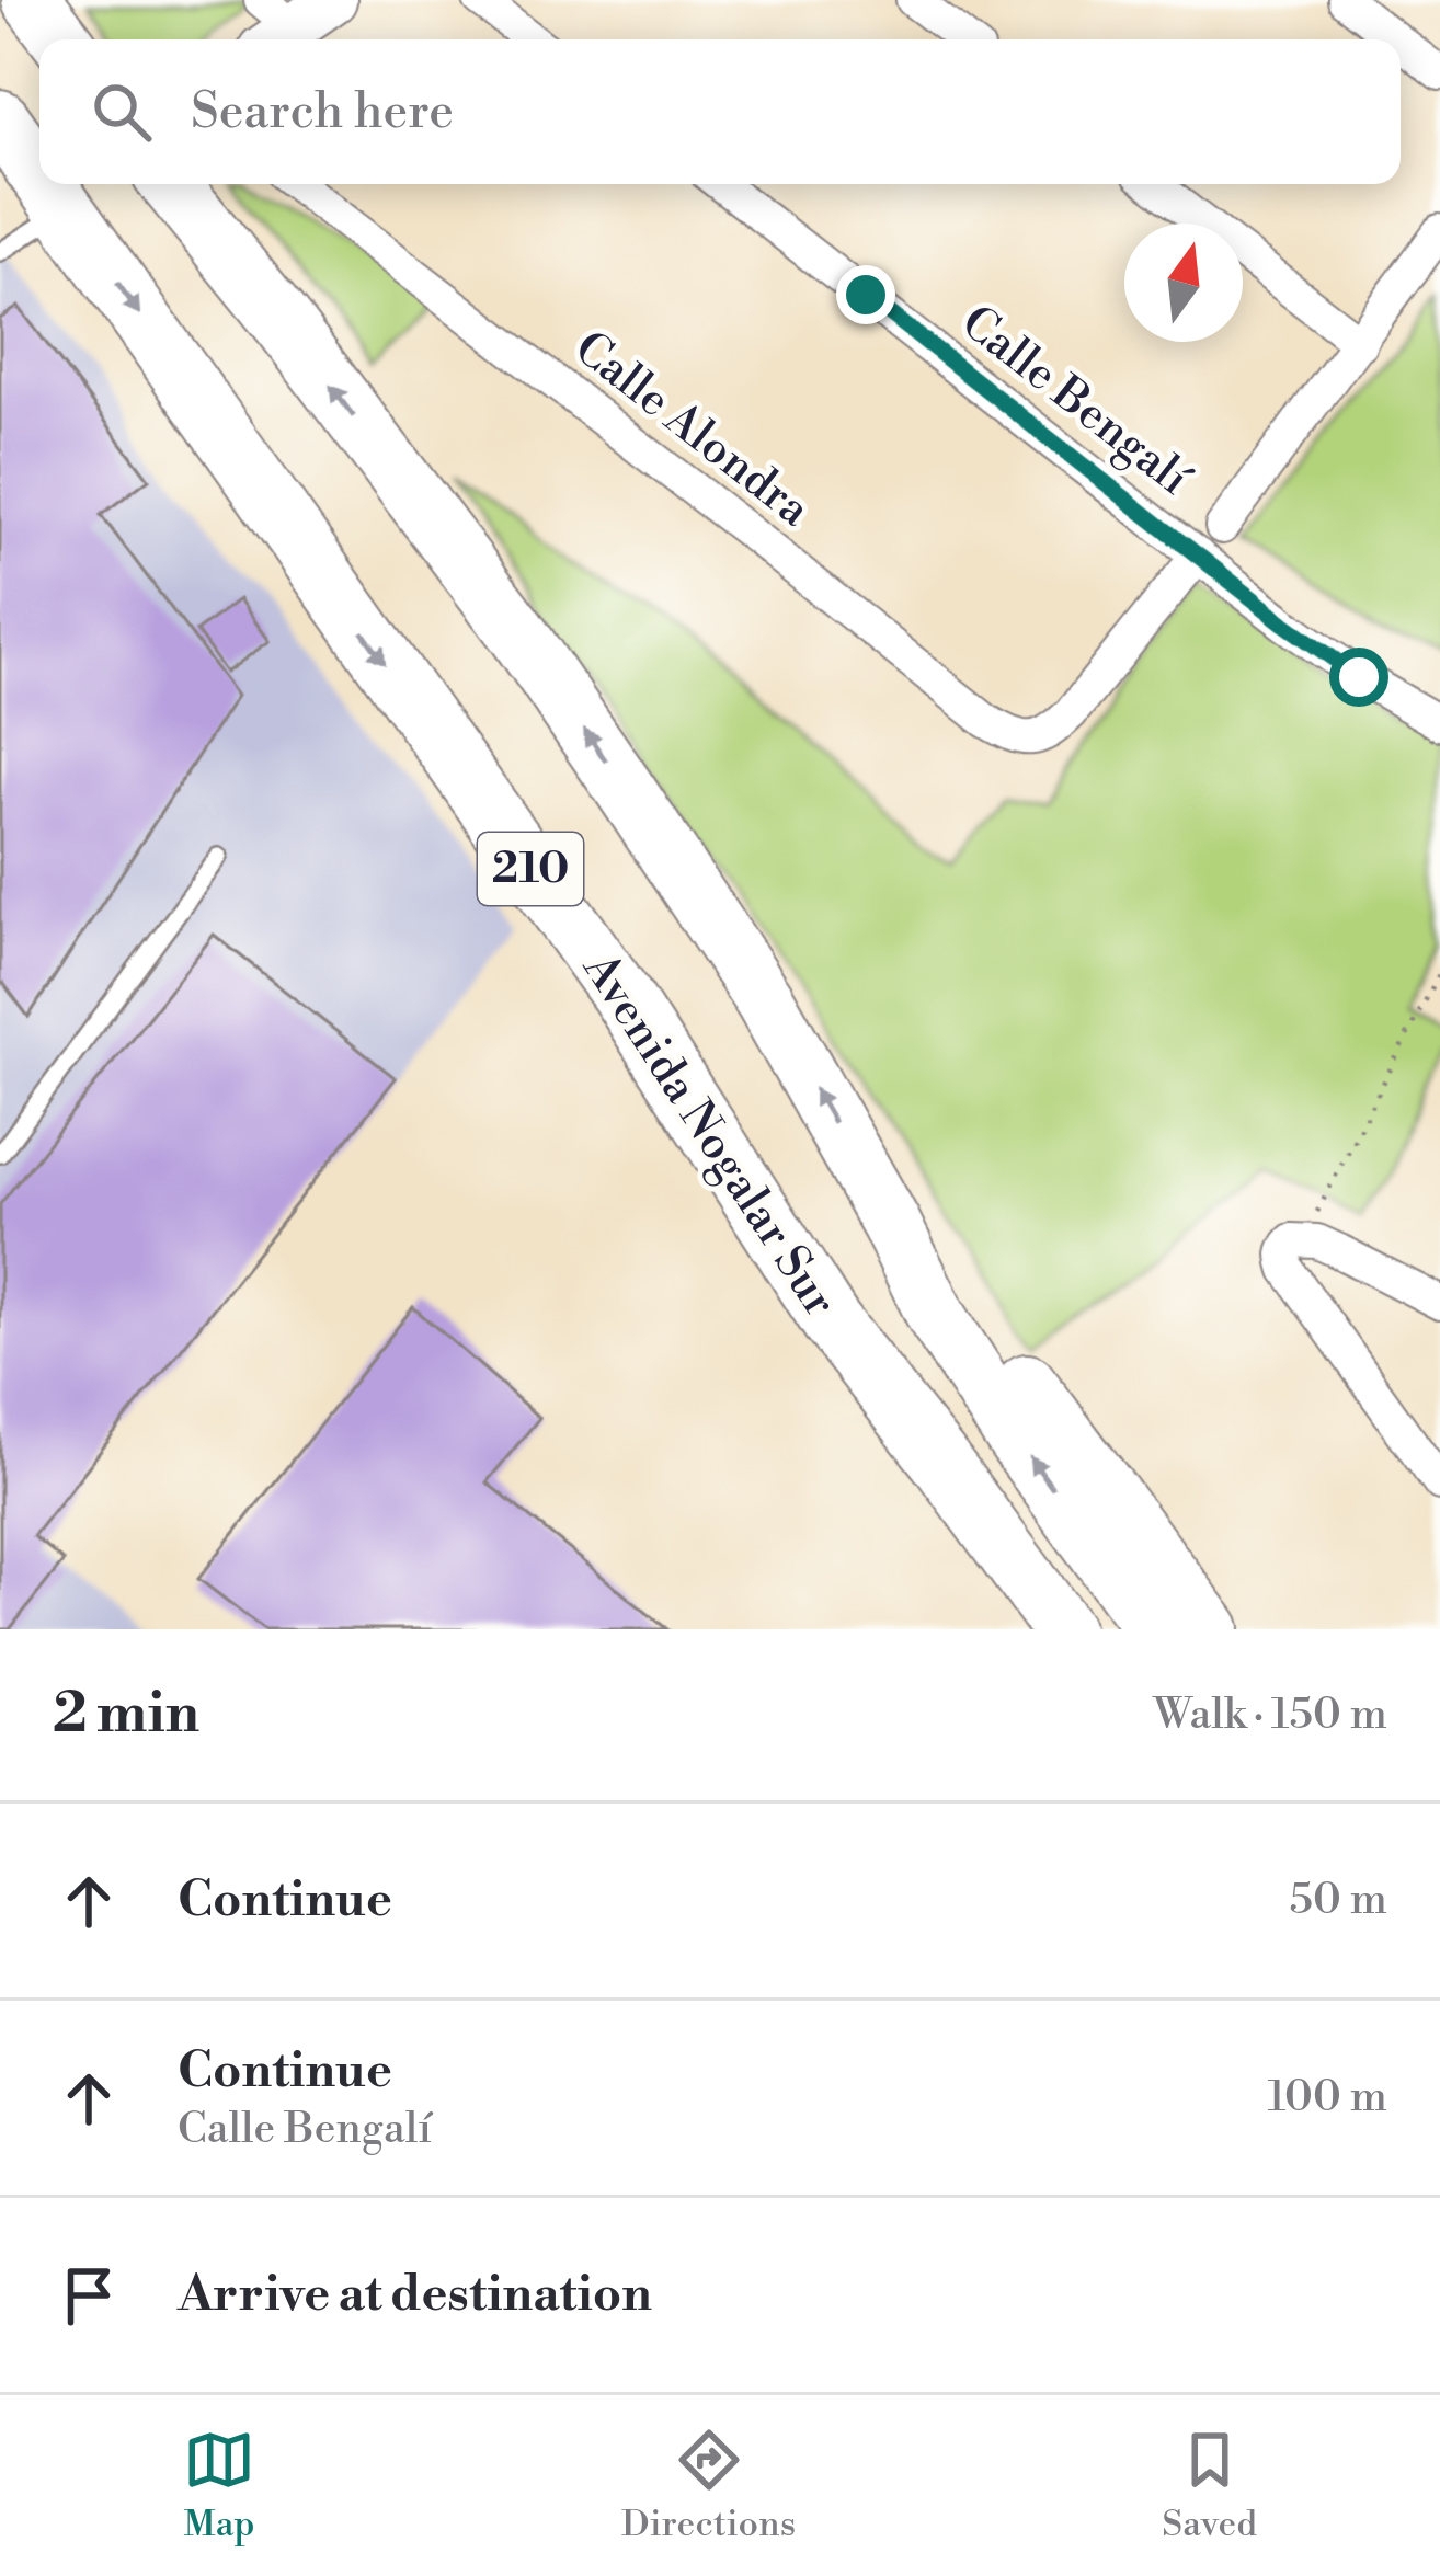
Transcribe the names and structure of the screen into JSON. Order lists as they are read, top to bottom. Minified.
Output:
{"streets":{"highway":["210","Avenida Nogalar Sur"],"street":["Calle Bengalí","Calle Alondra"]},"crossings":[["Calle Bengalí","Calle Alondra"]],"north":"top","page":{"search":"Search here","heading":["2 min","Walk · 150 m"],"list":[["Continue","50 m"],["Continue","Calle Bengalí","100 m"],"Arrive at destination"],"nav":["Map","Directions","Saved"]}}
